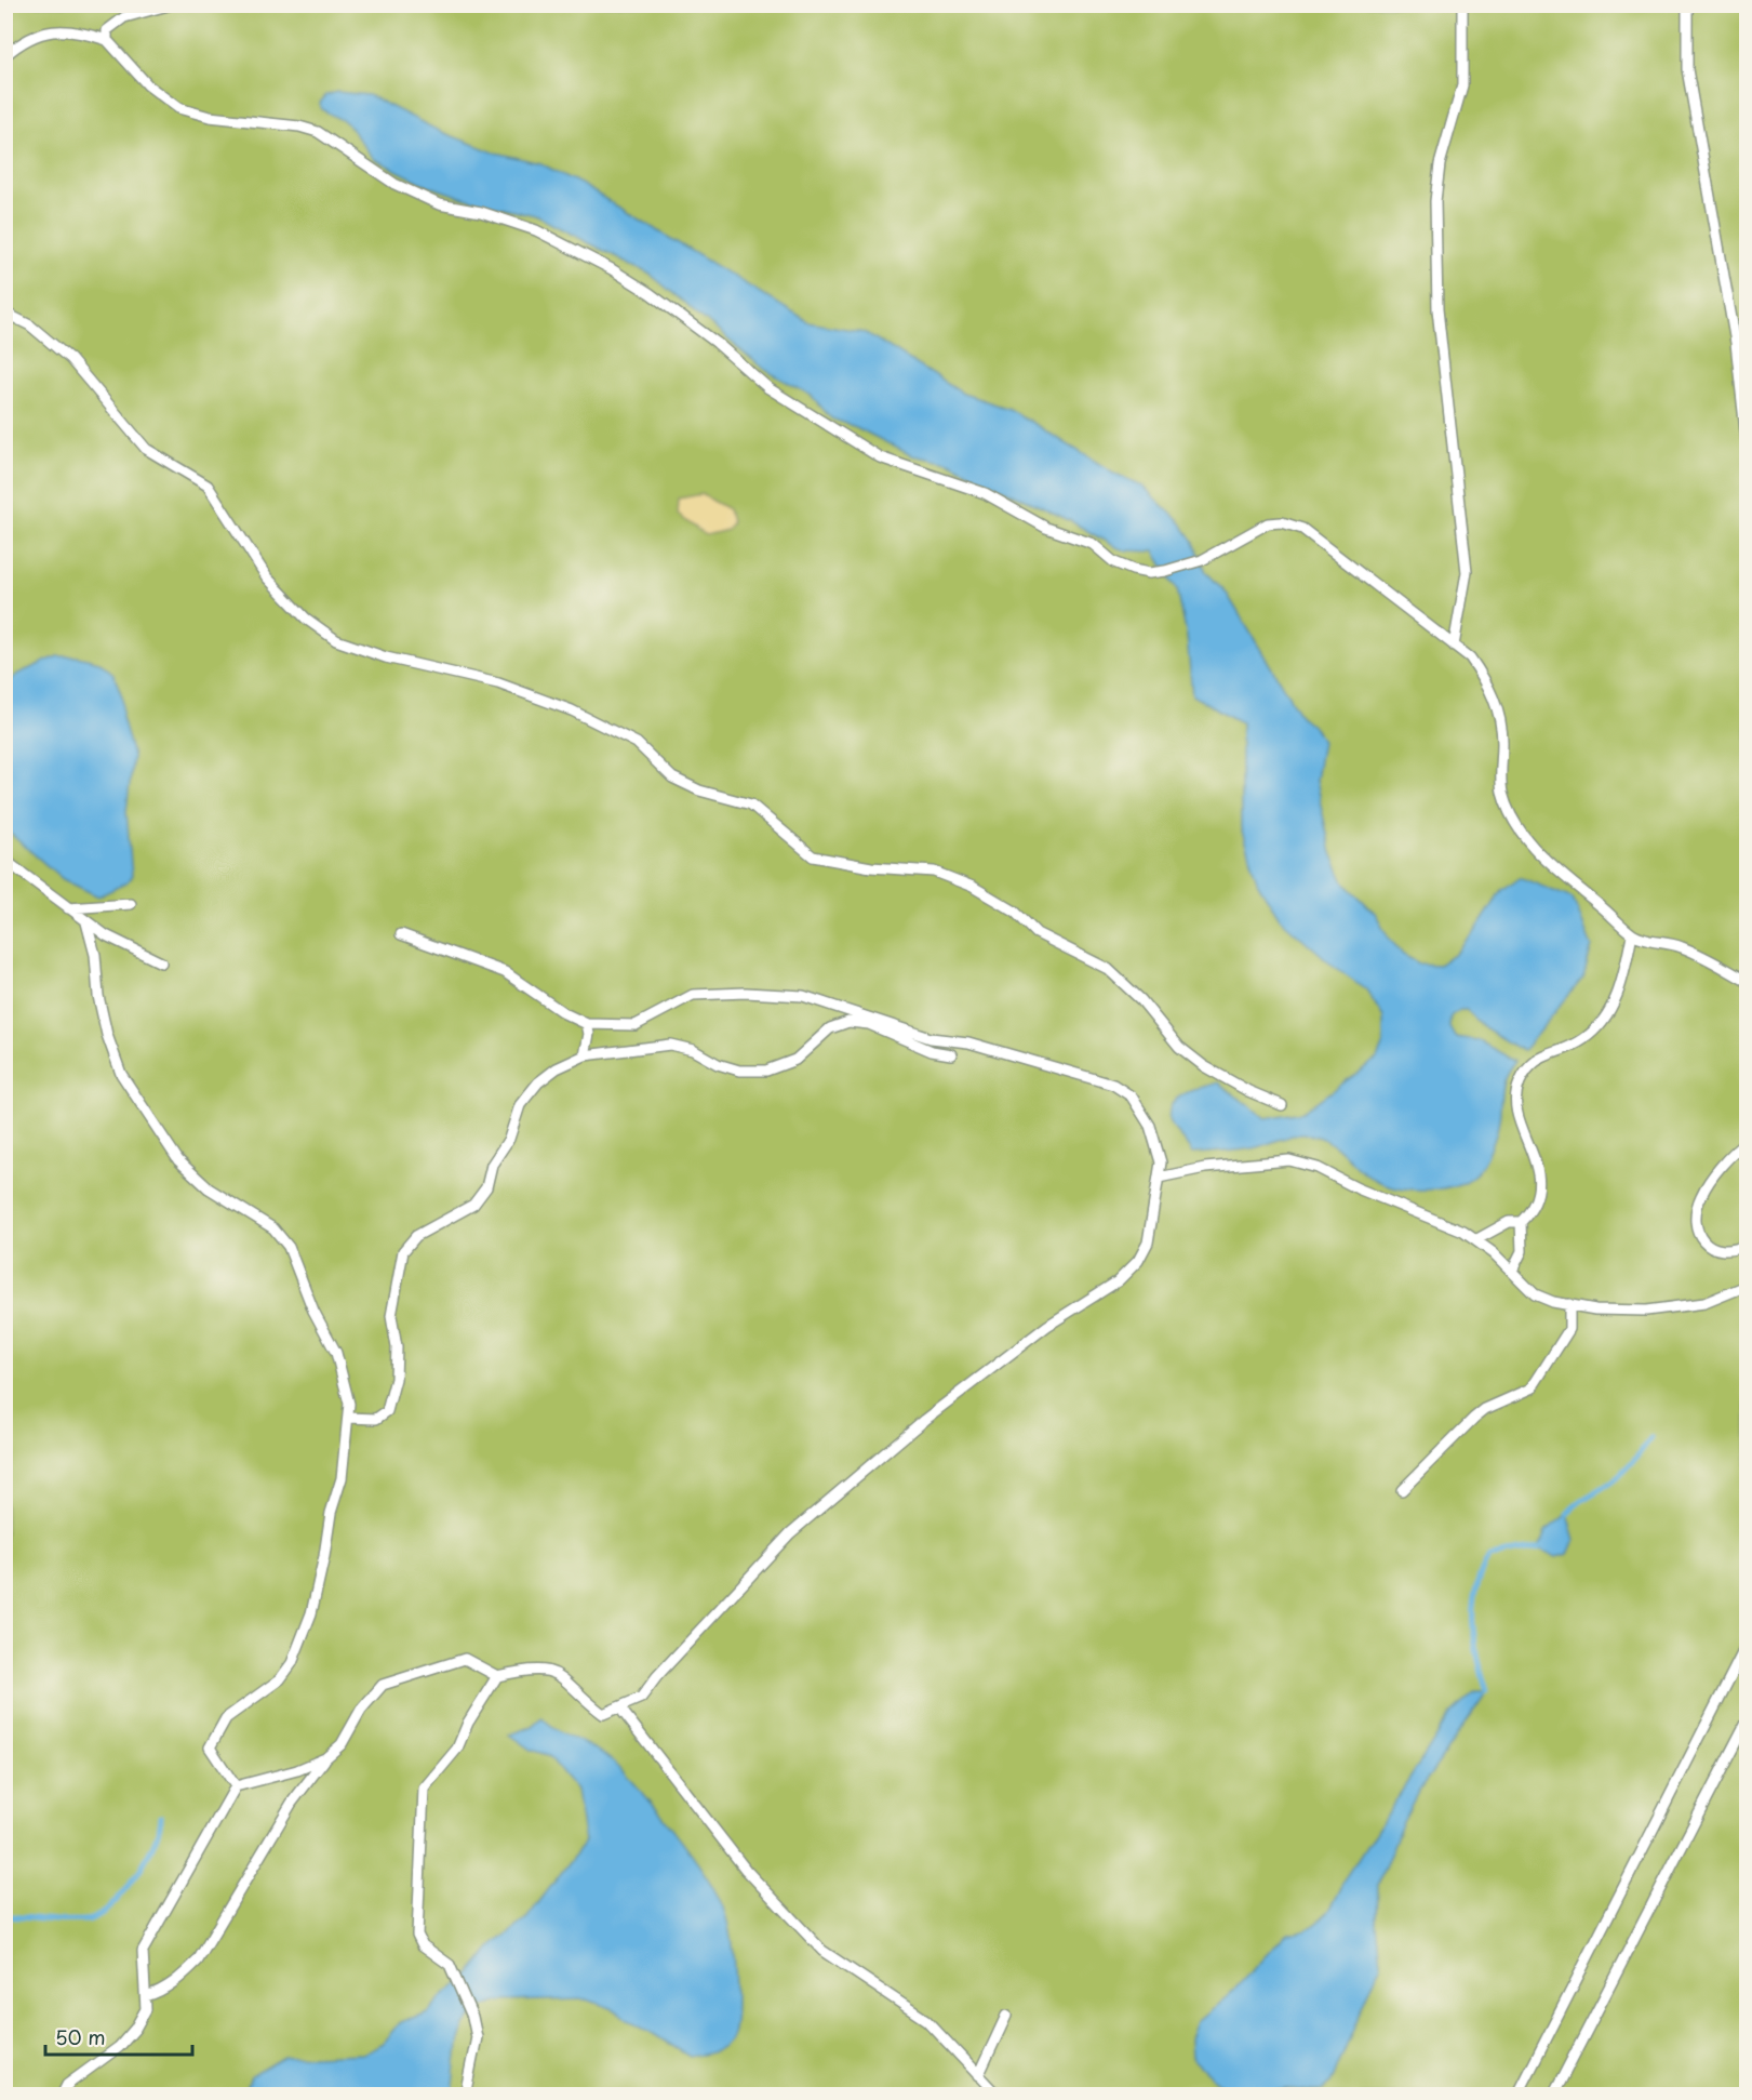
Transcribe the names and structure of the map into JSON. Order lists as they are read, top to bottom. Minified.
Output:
{"scale_bar":"50 m"}
